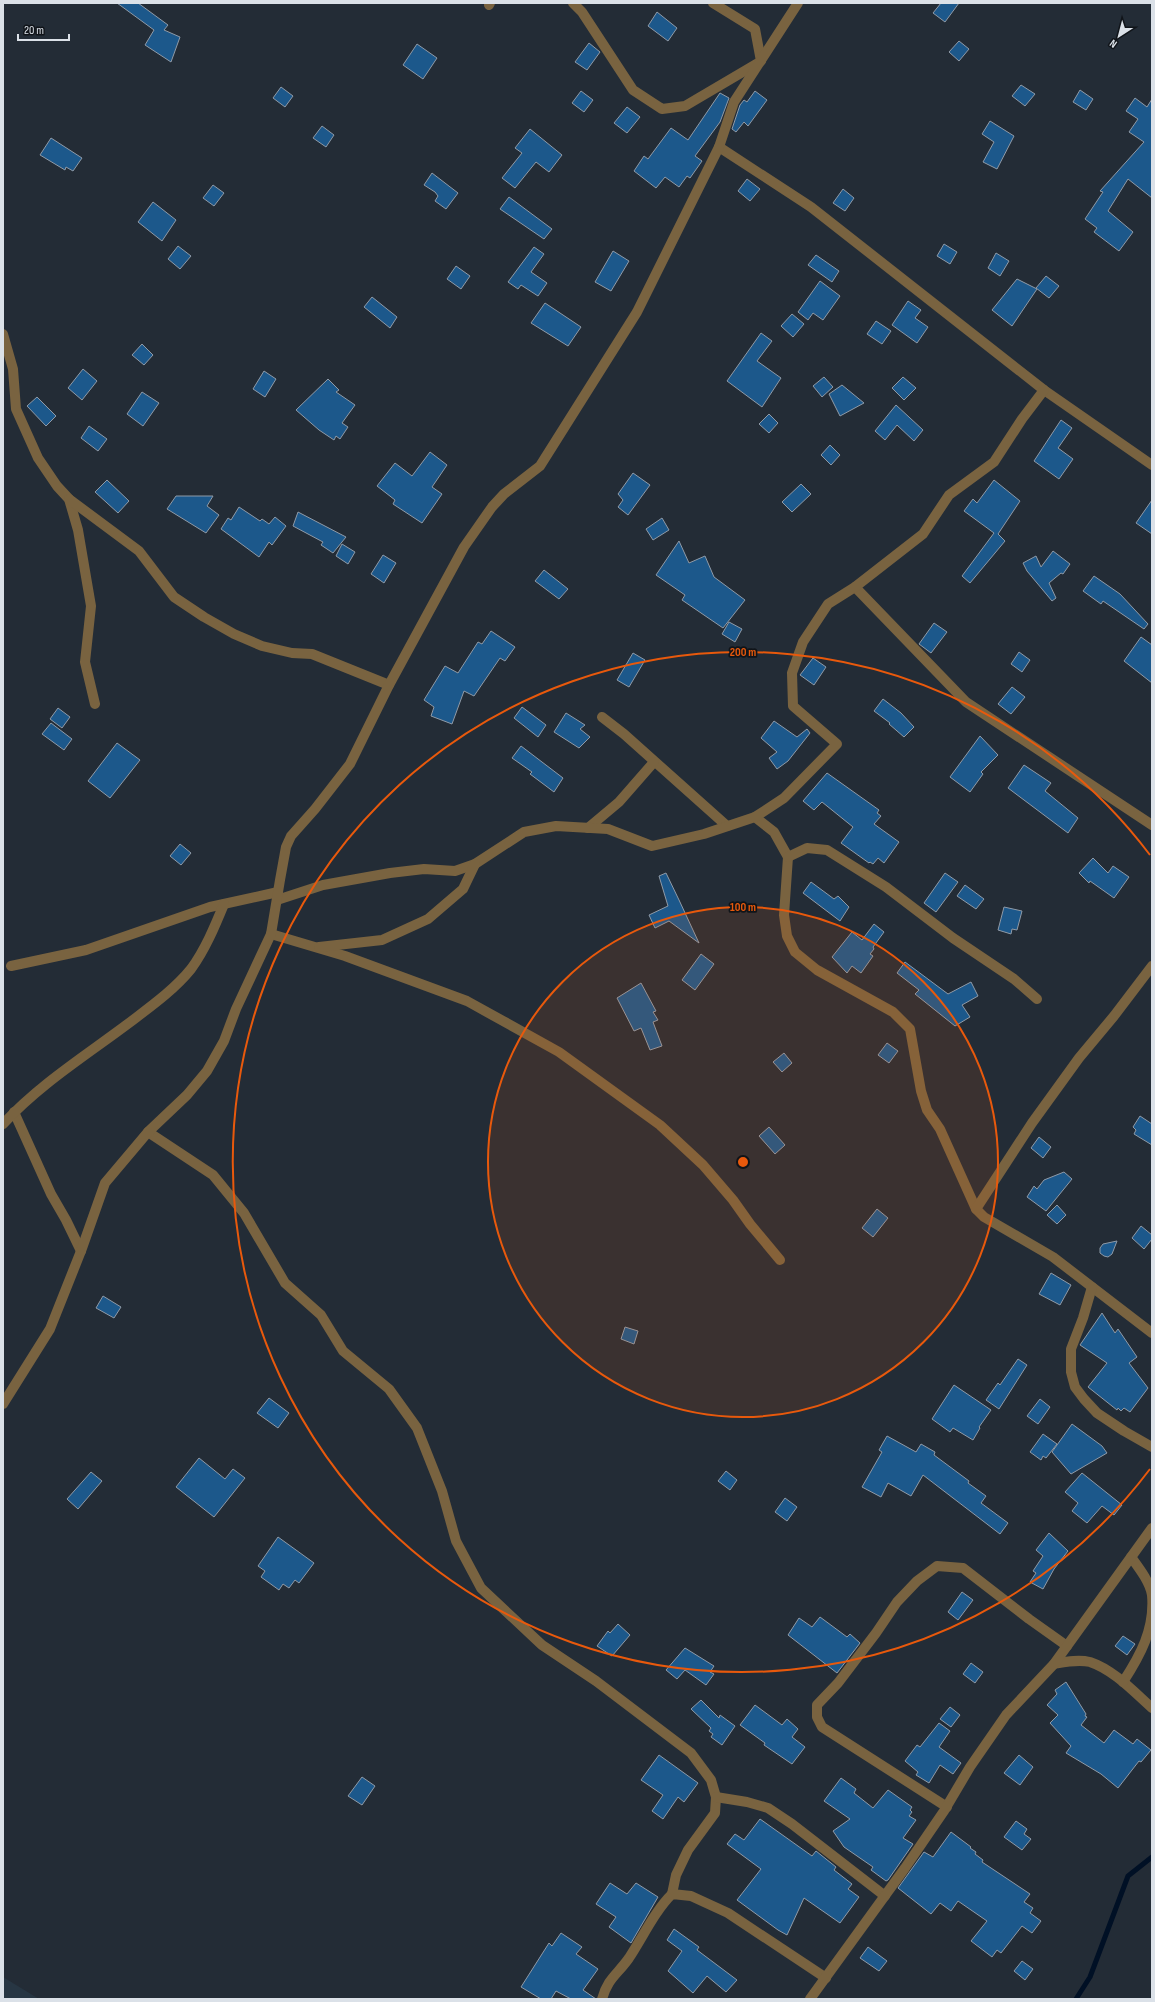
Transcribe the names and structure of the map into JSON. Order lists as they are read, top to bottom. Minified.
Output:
{"scale_bar":"20 m","north":"bottom left","rings":["200 m","100 m"]}
